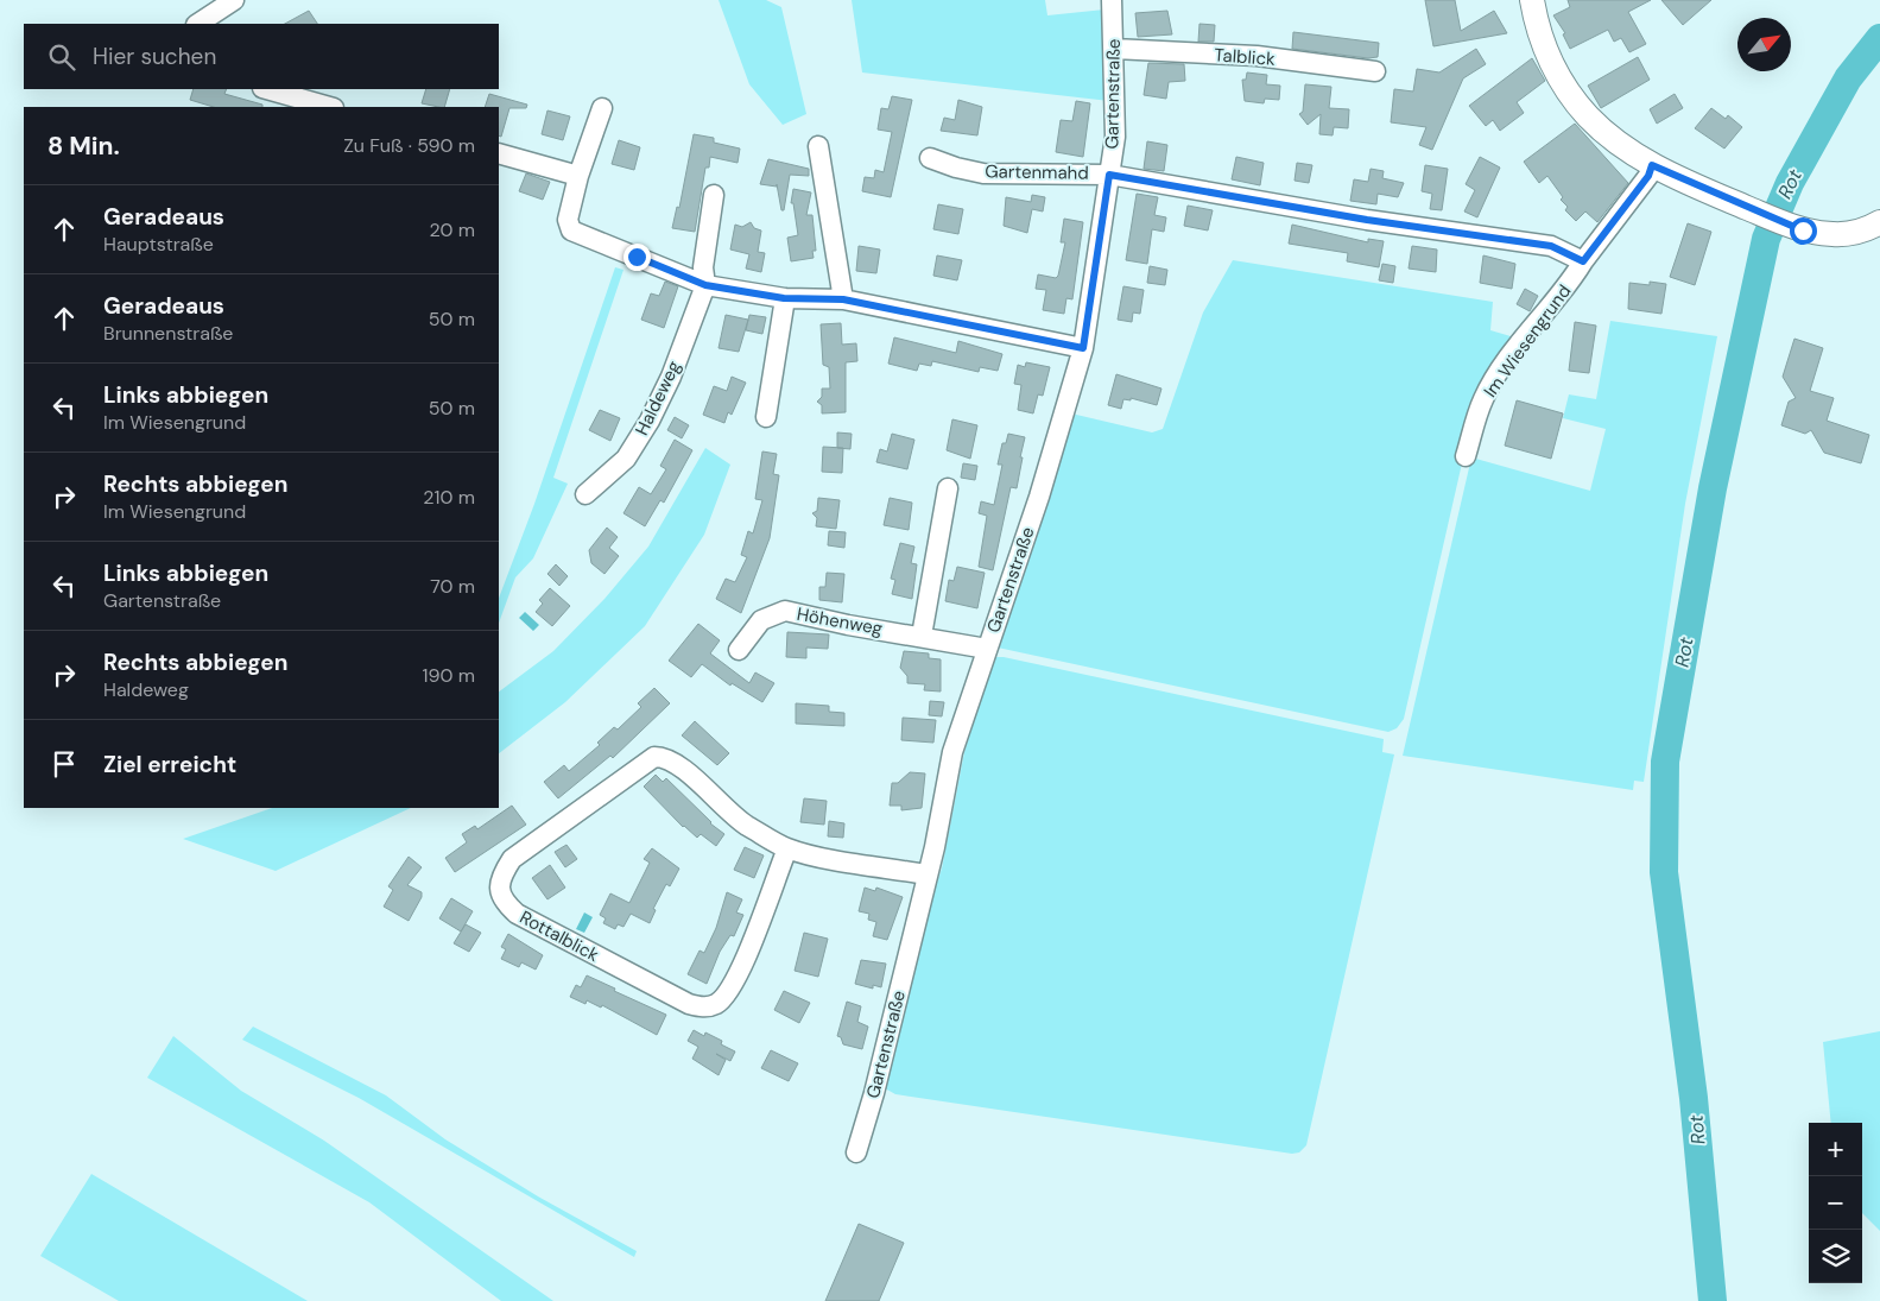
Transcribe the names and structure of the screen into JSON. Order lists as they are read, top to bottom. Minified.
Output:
{"streets":{"street":["Talblick","Gartenstraße","Gartenmahd","Im Wiesengrund","Haldeweg","Höhenweg","Rottalblick"]},"crossings":[["Talblick","Gartenstraße"],["Gartenstraße","Gartenmahd"],["Gartenstraße","Höhenweg"],["Gartenstraße","Rottalblick"]],"water":["Rot"],"north":"top right","page":{"search":"Hier suchen","heading":["8 Min.","Zu Fuß · 590 m"],"list":[["Geradeaus","Hauptstraße","20 m"],["Geradeaus","Brunnenstraße","50 m"],["Links abbiegen","Im Wiesengrund","50 m"],["Rechts abbiegen","Im Wiesengrund","210 m"],["Links abbiegen","Gartenstraße","70 m"],["Rechts abbiegen","Haldeweg","190 m"],"Ziel erreicht"],"map_buttons":["+","−"]}}
